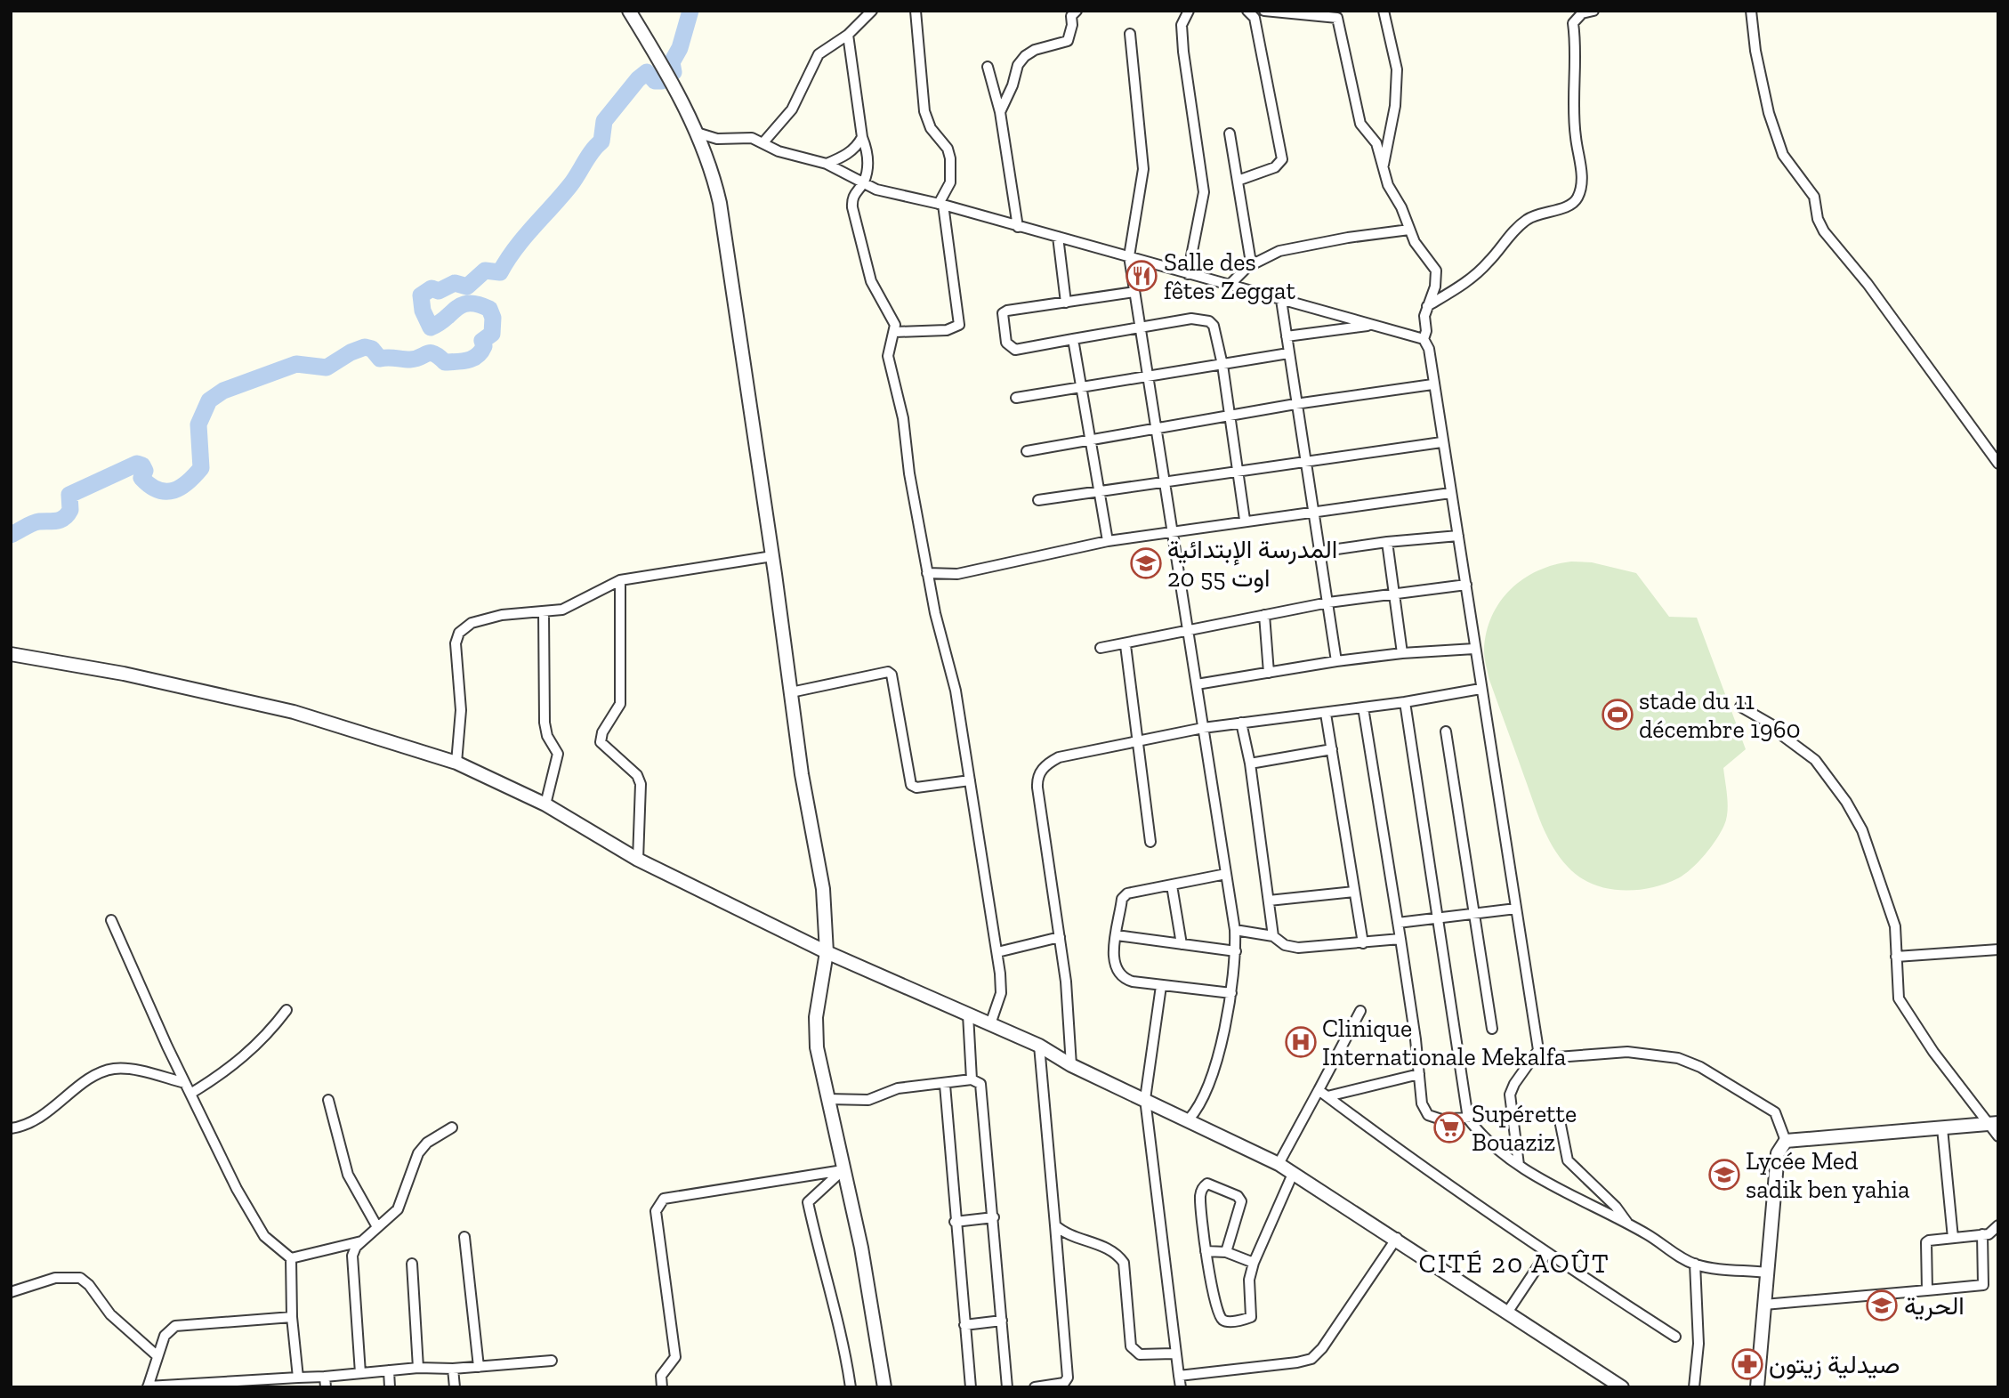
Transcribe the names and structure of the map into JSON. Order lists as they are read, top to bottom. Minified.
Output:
{"districts":["CITÉ 20 AOÛT"],"places":{"restaurant":["Salle des fêtes Zeggat"],"school or university":["المدرسة الإبتدائية 20 اوت 55","Lycée Med sadik ben yahia","الحرية"],"sports":["stade du 11 décembre 1960"],"hospital":["Clinique Internationale Mekalfa"],"supermarket":["Supérette Bouaziz"],"pharmacy":["صيدلية زيتون"]}}
